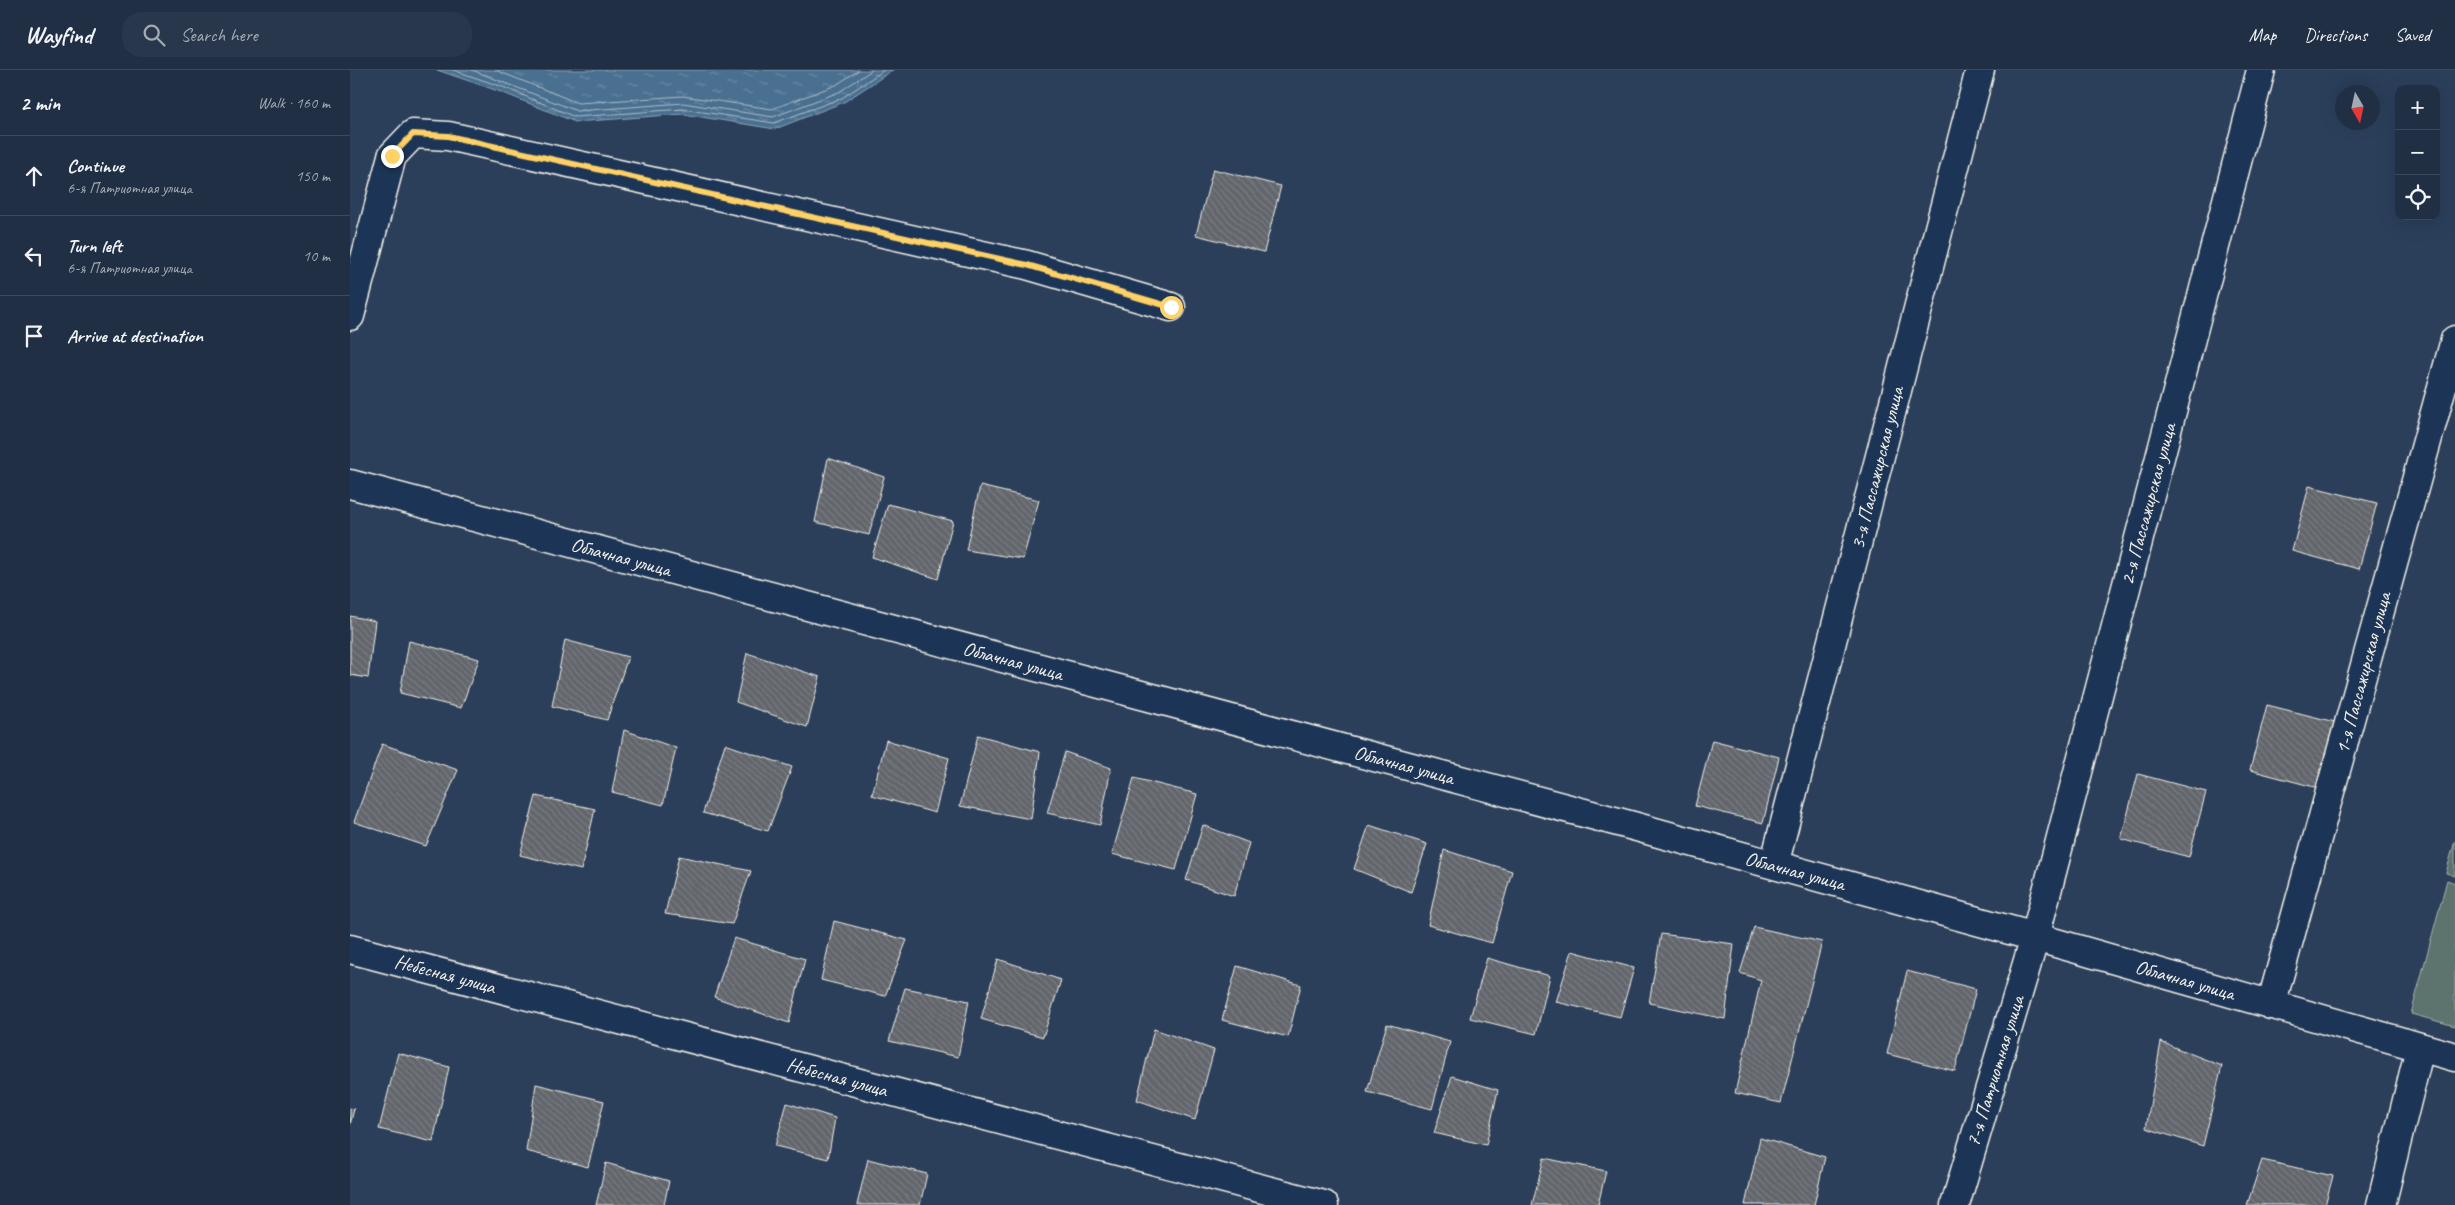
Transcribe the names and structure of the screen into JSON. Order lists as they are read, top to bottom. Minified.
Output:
{"streets":{"street":["3-я Пассажирская улица","2-я Пассажирская улица","Облачная улица","1-я Пассажирская улица","Небесная улица","7-я Патриотная улица"]},"crossings":[["3-я Пассажирская улица","Облачная улица"],["2-я Пассажирская улица","Облачная улица"],["2-я Пассажирская улица","7-я Патриотная улица"],["Облачная улица","1-я Пассажирская улица"],["Облачная улица","7-я Патриотная улица"]],"north":"bottom","page":{"header":"Wayfind","search":"Search here","nav":["Map","Directions","Saved"],"heading":["2 min","Walk · 160 m"],"map_buttons":["+","−"],"list":[["Continue","6-я Патриотная улица","150 m"],["Turn left","6-я Патриотная улица","10 m"],"Arrive at destination"]}}
